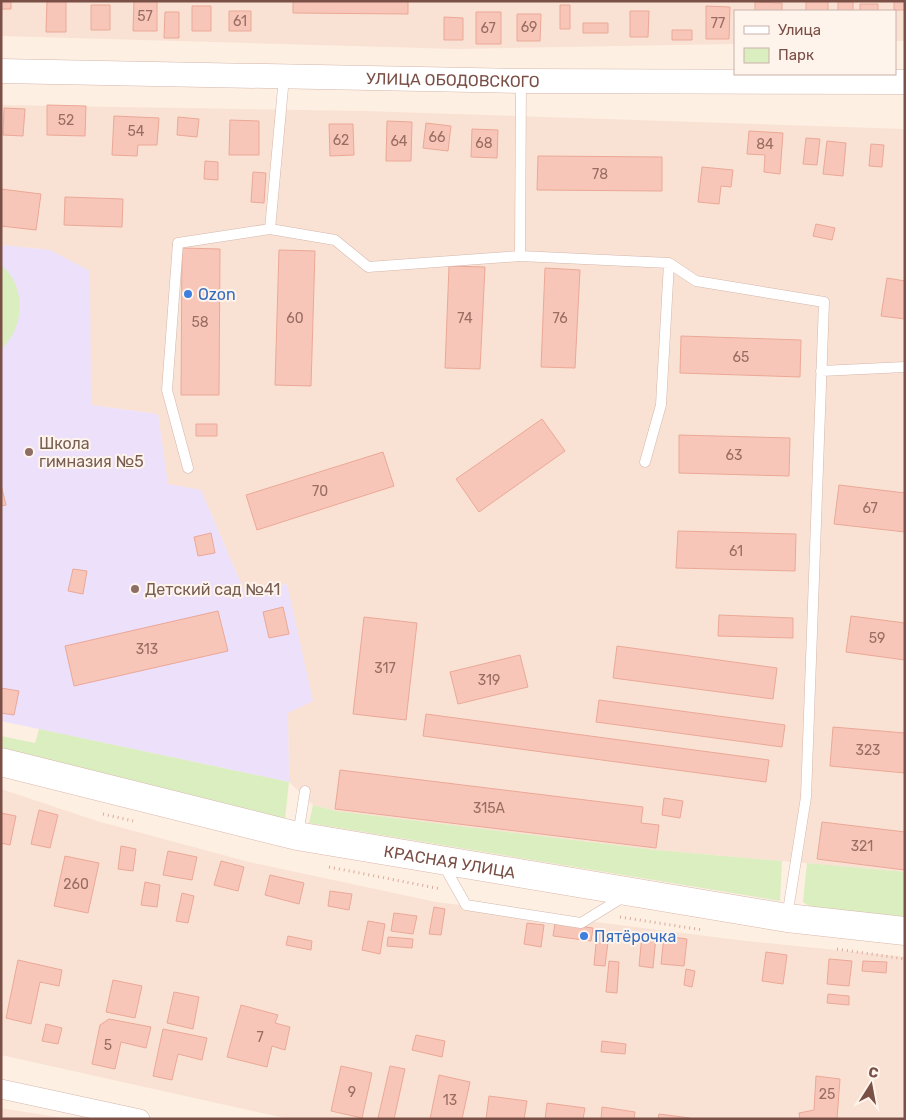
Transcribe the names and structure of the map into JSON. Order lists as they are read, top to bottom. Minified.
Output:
{"streets":{"main road":["КРАСНАЯ УЛИЦА"],"street":["УЛИЦА ОБОДОВСКОГО"]},"places":["Ozon","Школа гимназия №5","Детский сад №41","Пятёрочка"],"house_numbers":["57","61","77","69","67","52","54","66","62","64","68","84","78","60","74","76","58","65","63","70","67","61","59","313","317","319","323","315А","321","260","7","5","9","25","13"],"legend":["Улица","Парк"],"north":"top"}
